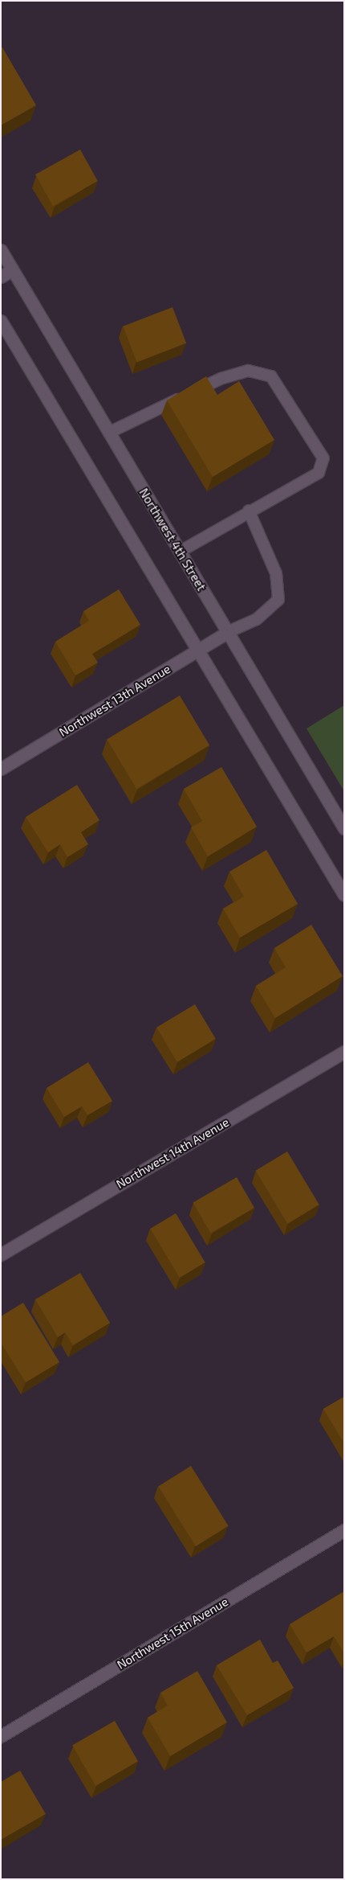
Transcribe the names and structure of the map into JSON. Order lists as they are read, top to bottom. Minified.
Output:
{"streets":{"street":["Northwest 4th Street","Northwest 13th Avenue","Northwest 14th Avenue","Northwest 15th Avenue"]},"crossings":[["Northwest 4th Street","Northwest 13th Avenue"]]}
